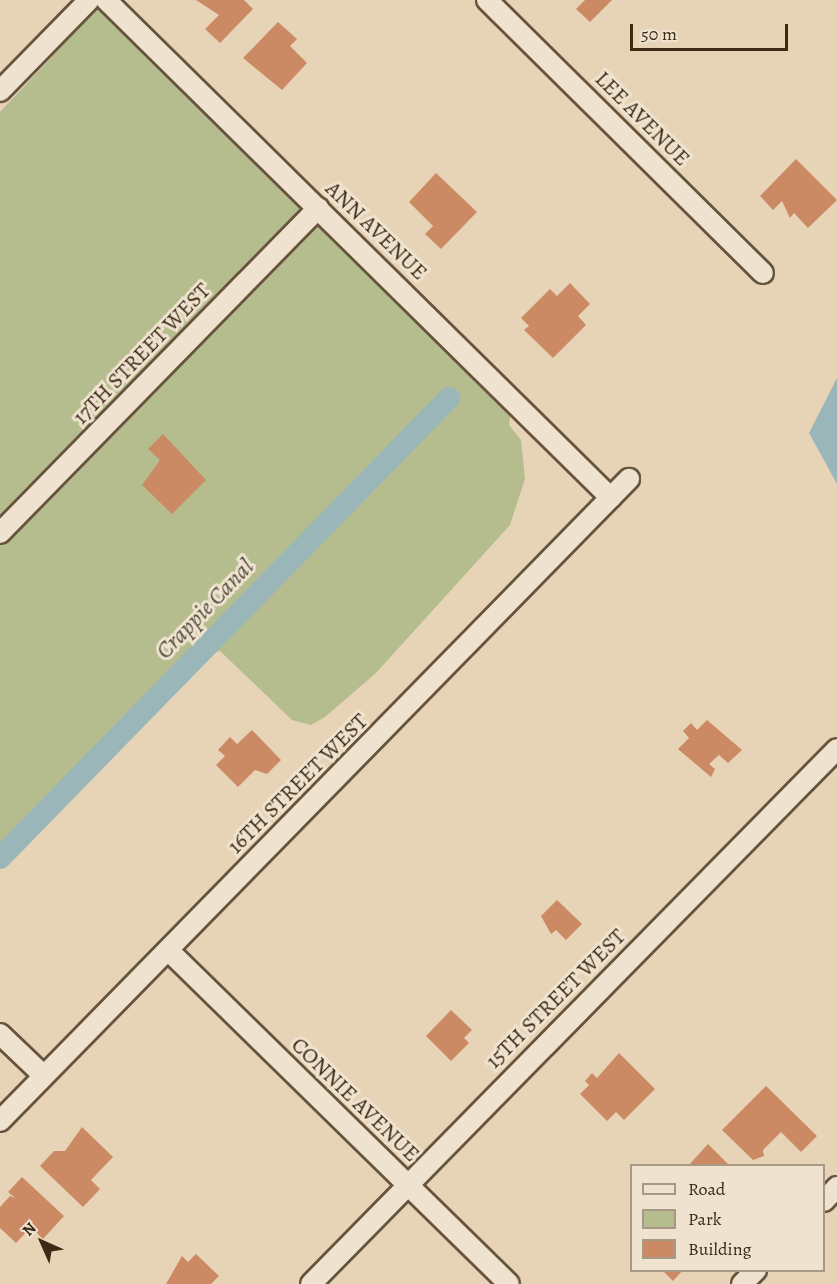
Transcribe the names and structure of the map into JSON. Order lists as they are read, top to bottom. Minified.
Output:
{"streets":{"street":["LEE AVENUE","ANN AVENUE","17TH STREET WEST","16TH STREET WEST","15TH STREET WEST","CONNIE AVENUE"]},"crossings":[["ANN AVENUE","17TH STREET WEST"],["ANN AVENUE","16TH STREET WEST"],["16TH STREET WEST","CONNIE AVENUE"],["15TH STREET WEST","CONNIE AVENUE"]],"water":["Crappie Canal"],"legend":["Road","Park","Building"],"scale_bar":"50 m","north":"top left"}
